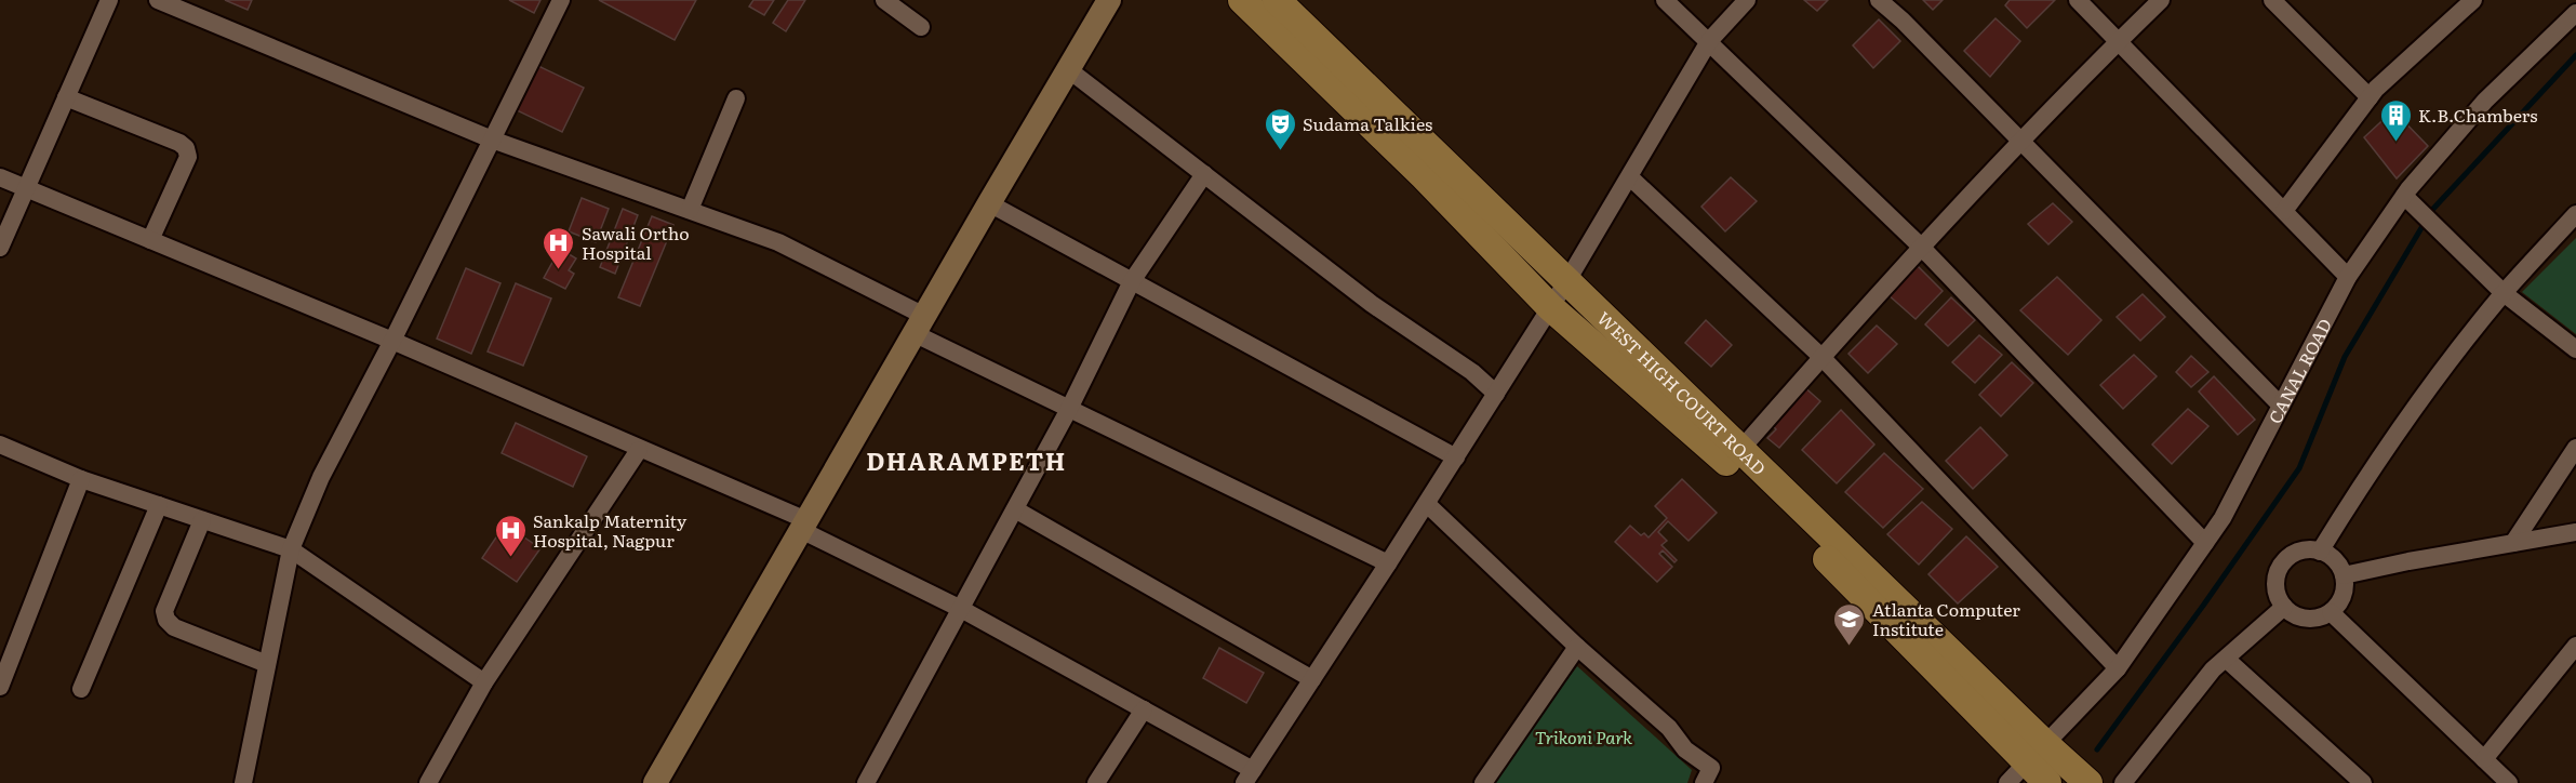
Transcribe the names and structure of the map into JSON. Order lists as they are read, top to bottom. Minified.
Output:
{"streets":{"main road":["WEST HIGH COURT ROAD"],"street":["CANAL ROAD"]},"crossings":[["CANAL ROAD","WEST HIGH COURT ROAD"]],"districts":["DHARAMPETH"],"parks":["Trikoni Park"],"places":{"building":["K.B.Chambers"],"theatre":["Sudama Talkies"],"hospital":["Sawali Ortho Hospital","Sankalp Maternity Hospital, Nagpur"],"school or university":["Atlanta Computer Institute"]}}
